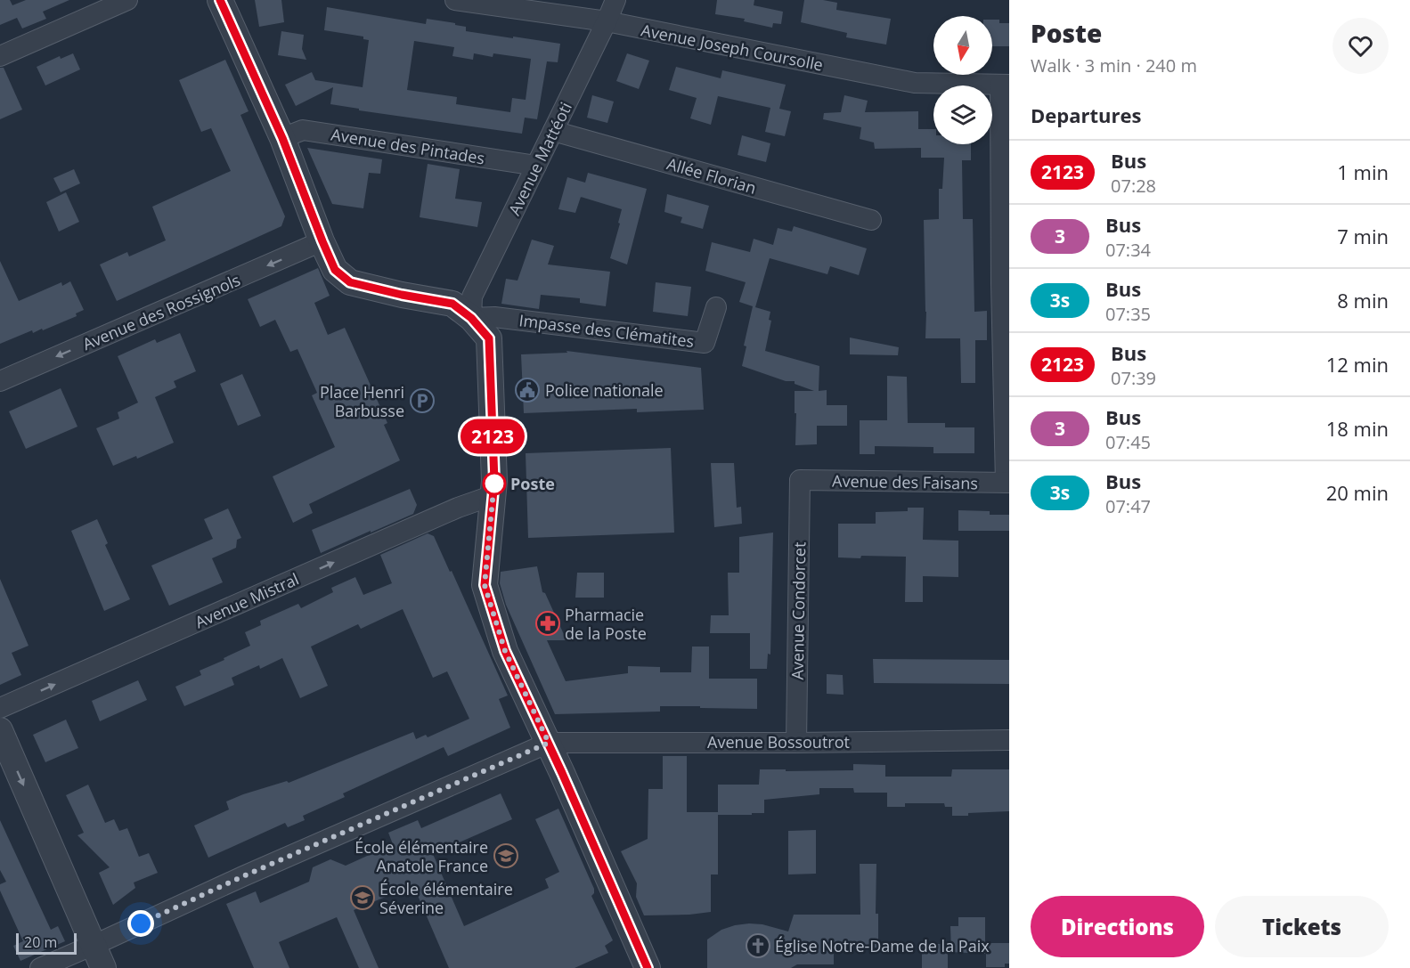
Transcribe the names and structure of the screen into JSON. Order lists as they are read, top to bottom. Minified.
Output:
{"streets":{"street":["Avenue Joseph Coursolle","Avenue des Pintades","Avenue Mattéoti","Allée Florian","Avenue des Rossignols","Impasse des Clématites","Avenue des Faisans","Avenue Mistral","Avenue Condorcet","Avenue Bossoutrot"]},"crossings":[["Avenue Joseph Coursolle","Avenue Mattéoti"],["Avenue des Pintades","Avenue Mattéoti"],["Avenue Mattéoti","Allée Florian"],["Avenue Mattéoti","Impasse des Clématites"],["Avenue des Faisans","Avenue Condorcet"],["Avenue Condorcet","Avenue Bossoutrot"]],"one_way":["Avenue des Rossignols","Avenue Mistral"],"places":{"public building":["Police nationale"],"parking":["Place Henri Barbusse"],"other":["Poste"],"pharmacy":["Pharmacie de la Poste"],"school or university":["École élémentaire Anatole France","École élémentaire Séverine"],"church":["Église Notre-Dame de la Paix"]},"lines":["bus line 2123"],"scale_bar":"20 m","north":"bottom","page":{"on_map":"2123","heading":[["Poste","Walk · 3 min · 240 m"],"Departures"],"list":[{"mark":"2123","name":"Bus","note":"07:28","value":"1 min"},{"mark":"3","name":"Bus","note":"07:34","value":"7 min"},{"mark":"3s","name":"Bus","note":"07:35","value":"8 min"},{"mark":"2123","name":"Bus","note":"07:39","value":"12 min"},{"mark":"3","name":"Bus","note":"07:45","value":"18 min"},{"mark":"3s","name":"Bus","note":"07:47","value":"20 min"}],"buttons":["Directions","Tickets"],"scale":"20 m"}}
